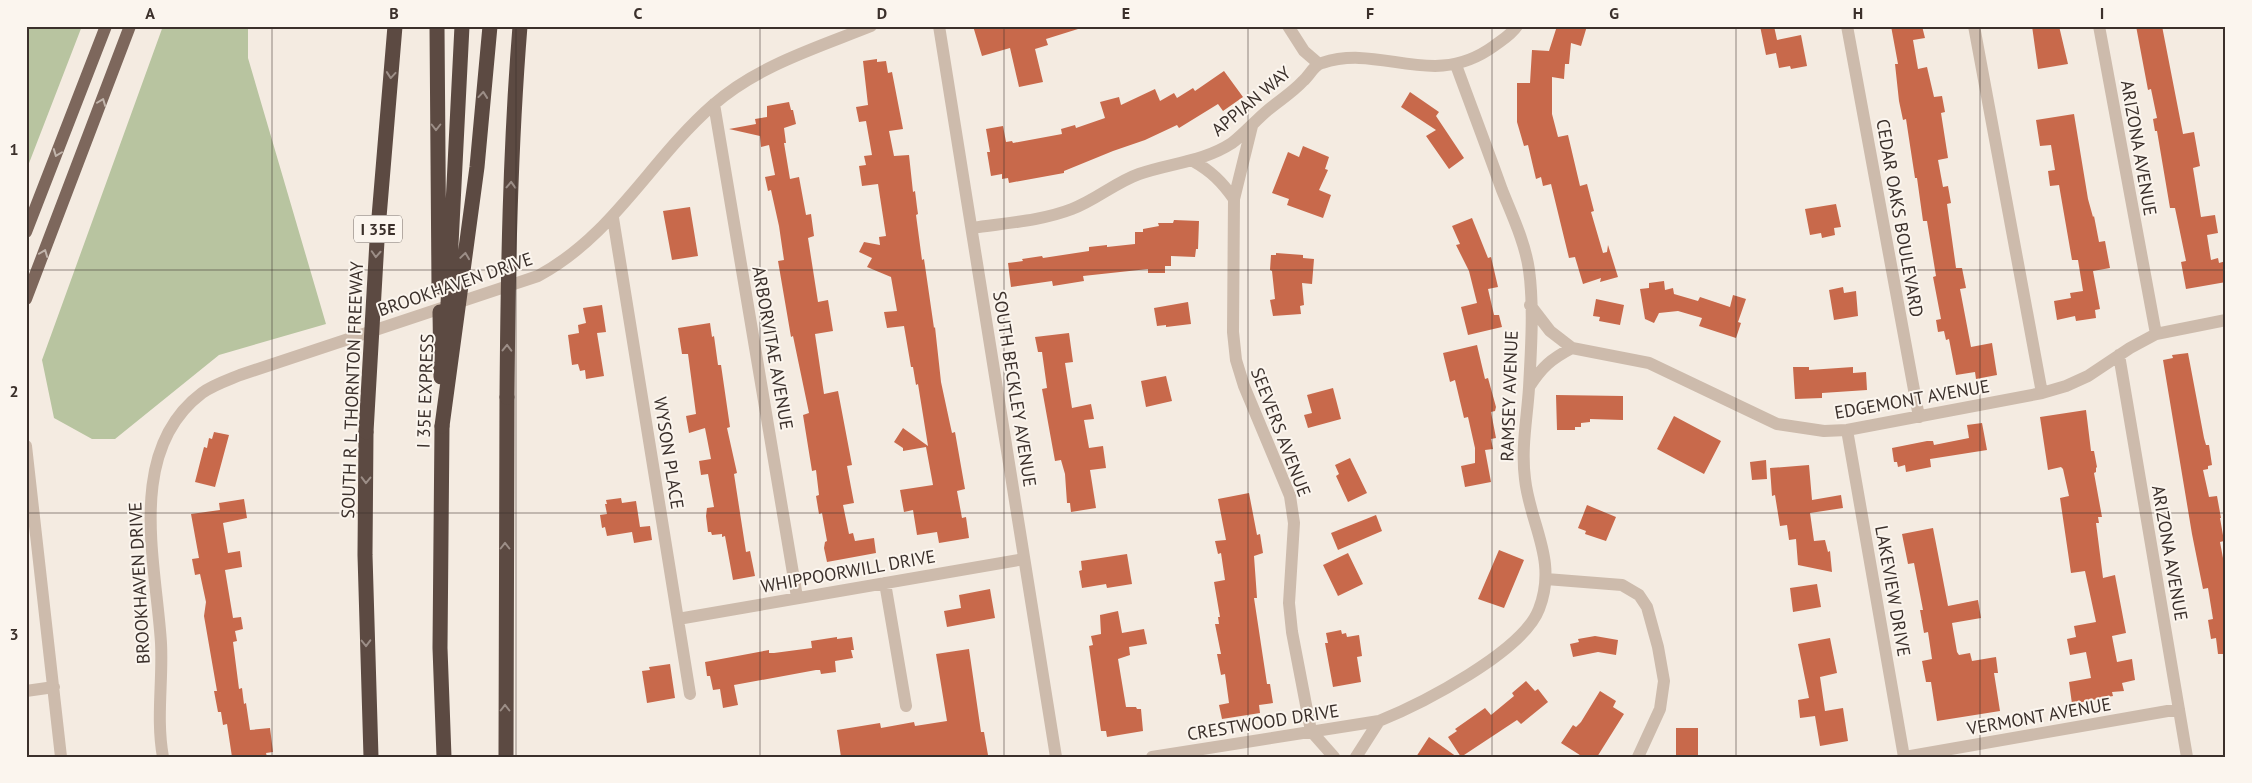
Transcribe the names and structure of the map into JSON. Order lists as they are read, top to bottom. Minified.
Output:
{"streets":{"highway":["I 35E","SOUTH R L THORNTON FREEWAY","I 35E EXPRESS"],"street":["APPIAN WAY","ARIZONA AVENUE","CEDAR OAKS BOULEVARD","BROOKHAVEN DRIVE","ARBORVITAE AVENUE","SOUTH BECKLEY AVENUE","RAMSEY AVENUE","EDGEMONT AVENUE","SEEVERS AVENUE","WYSON PLACE","WHIPPOORWILL DRIVE","LAKEVIEW DRIVE","VERMONT AVENUE","CRESTWOOD DRIVE"]},"crossings":[["APPIAN WAY","SOUTH BECKLEY AVENUE"],["APPIAN WAY","SEEVERS AVENUE"],["ARIZONA AVENUE","EDGEMONT AVENUE"],["ARIZONA AVENUE","VERMONT AVENUE"],["CEDAR OAKS BOULEVARD","EDGEMONT AVENUE"],["BROOKHAVEN DRIVE","ARBORVITAE AVENUE"],["BROOKHAVEN DRIVE","WYSON PLACE"],["ARBORVITAE AVENUE","WHIPPOORWILL DRIVE"],["SOUTH BECKLEY AVENUE","WHIPPOORWILL DRIVE"],["RAMSEY AVENUE","EDGEMONT AVENUE"],["RAMSEY AVENUE","CRESTWOOD DRIVE"],["EDGEMONT AVENUE","LAKEVIEW DRIVE"],["SEEVERS AVENUE","CRESTWOOD DRIVE"],["WYSON PLACE","WHIPPOORWILL DRIVE"],["LAKEVIEW DRIVE","VERMONT AVENUE"]],"grid":{"columns":["A","B","C","D","E","F","G","H","I"],"rows":["1","2","3"]}}
